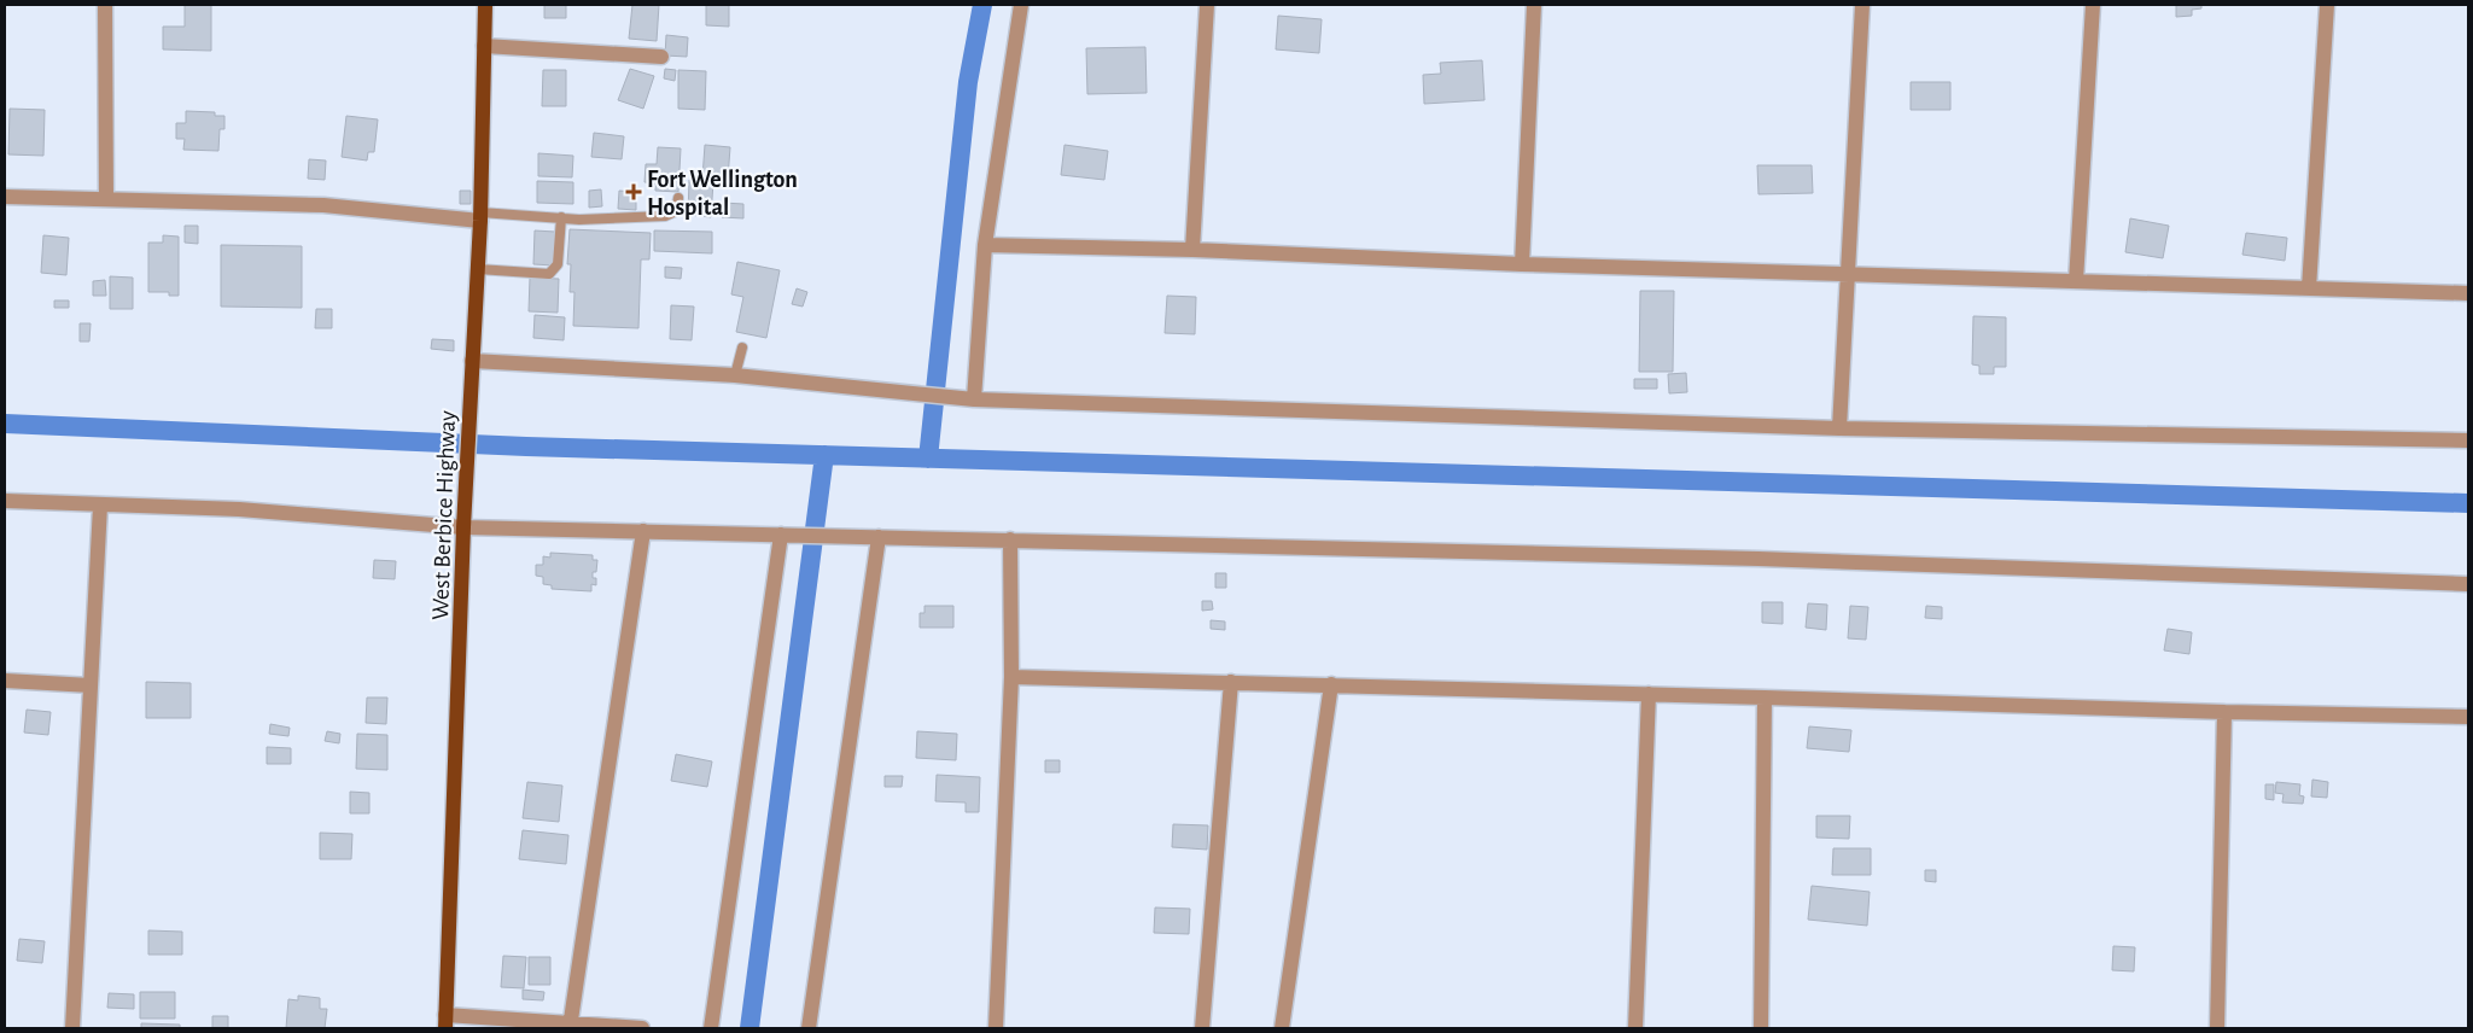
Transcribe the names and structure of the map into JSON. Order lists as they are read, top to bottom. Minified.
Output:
{"streets":{"main road":["West Berbice Highway"]},"places":{"health":["Fort Wellington Hospital"]}}
